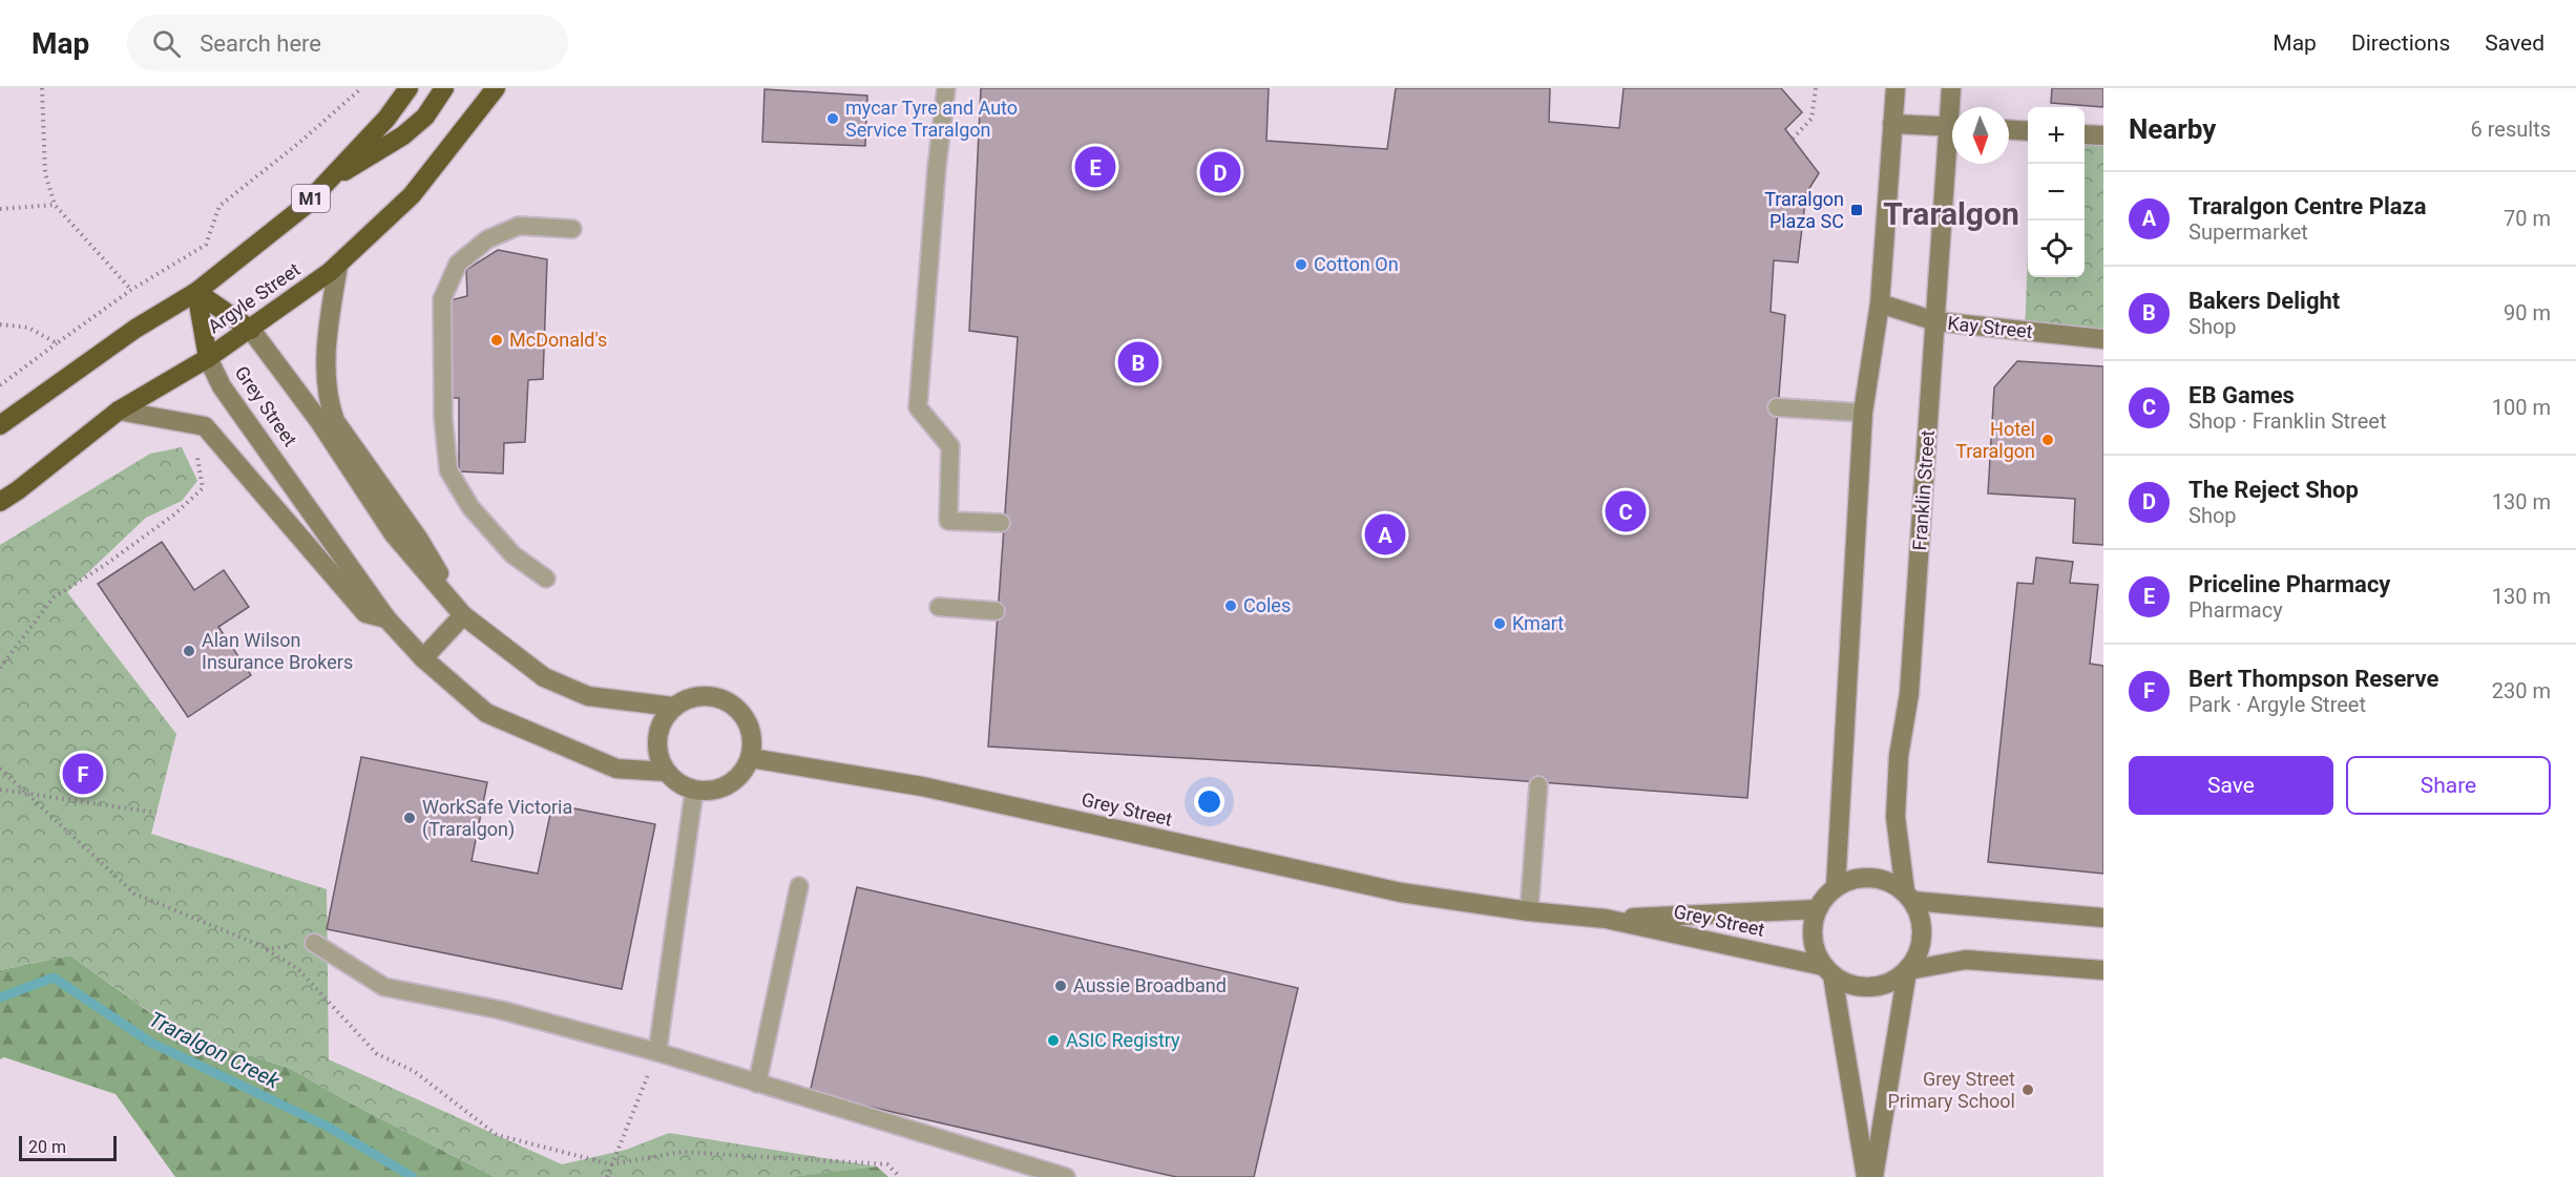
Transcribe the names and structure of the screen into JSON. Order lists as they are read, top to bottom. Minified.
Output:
{"streets":{"highway":["M1","Argyle Street","Grey Street"],"main road":["Kay Street","Franklin Street"]},"crossings":[["Argyle Street","Grey Street"],["Kay Street","Franklin Street"],["Grey Street","Franklin Street"]],"districts":["Traralgon"],"water":["Traralgon Creek"],"places":{"other":["mycar Tyre and Auto Service Traralgon","Cotton On","McDonald's","Hotel Traralgon","Coles","Kmart","Alan Wilson Insurance Brokers","WorkSafe Victoria (Traralgon)","Aussie Broadband","ASIC Registry","Grey Street Primary School"],"transit":["Traralgon Plaza SC"]},"scale_bar":"20 m","north":"bottom","page":{"header":"Map","search":"Search here","nav":["Map","Directions","Saved"],"heading":["Nearby","6 results"],"map_buttons":["+","−"],"pins":["E","D","B","C","A","F"],"list":[{"mark":"A","name":"Traralgon Centre Plaza","note":"Supermarket","value":"70 m"},{"mark":"B","name":"Bakers Delight","note":"Shop","value":"90 m"},{"mark":"C","name":"EB Games","note":"Shop · Franklin Street","value":"100 m"},{"mark":"D","name":"The Reject Shop","note":"Shop","value":"130 m"},{"mark":"E","name":"Priceline Pharmacy","note":"Pharmacy","value":"130 m"},{"mark":"F","name":"Bert Thompson Reserve","note":"Park · Argyle Street","value":"230 m"}],"buttons":["Save","Share"],"scale":"20 m"}}
